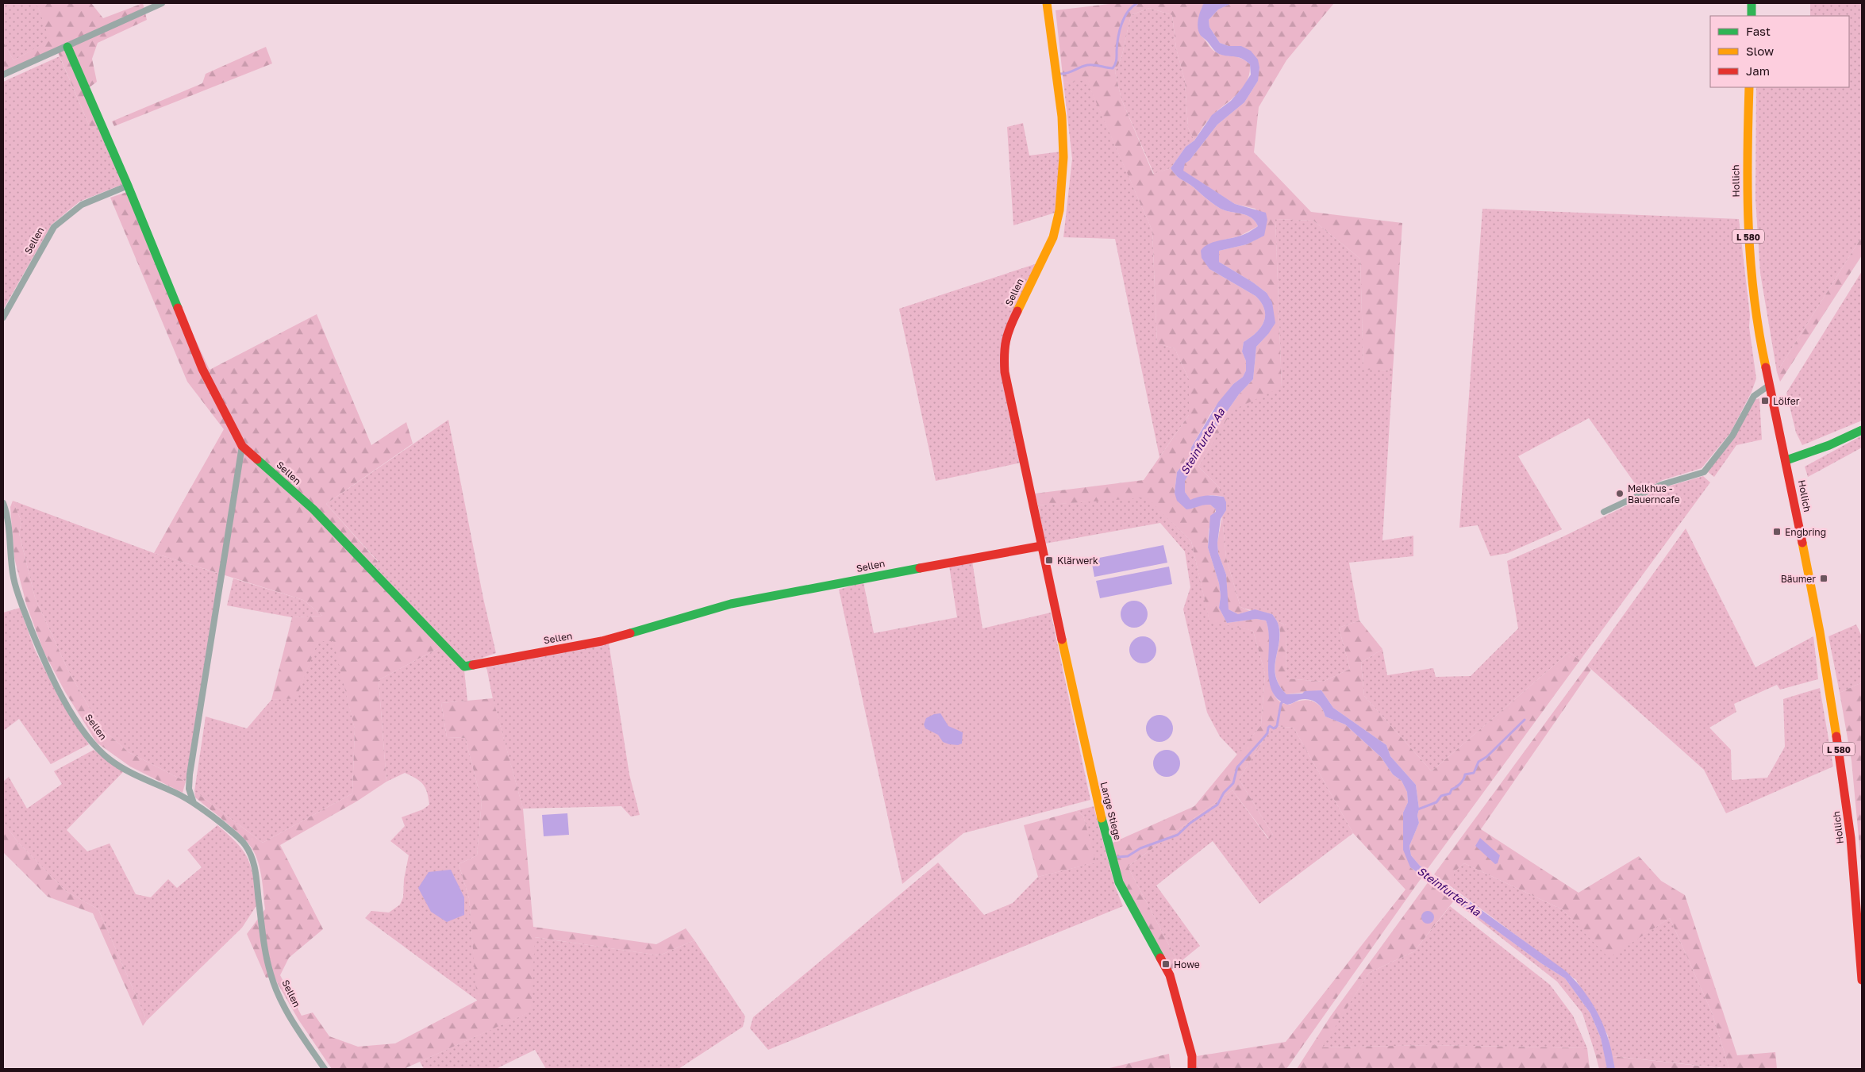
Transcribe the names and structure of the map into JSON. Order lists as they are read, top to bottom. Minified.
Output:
{"streets":{"street":["Hollich","L 580","Sellen","Lange Stiege"]},"crossings":[["Sellen","Lange Stiege"]],"water":["Steinfurter Aa"],"places":{"transit":["Lölfer","Engbring","Klärwerk","Bäumer","Howe"],"other":["Melkhus - Bauerncafe"]},"legend":["Fast","Slow","Jam"]}
